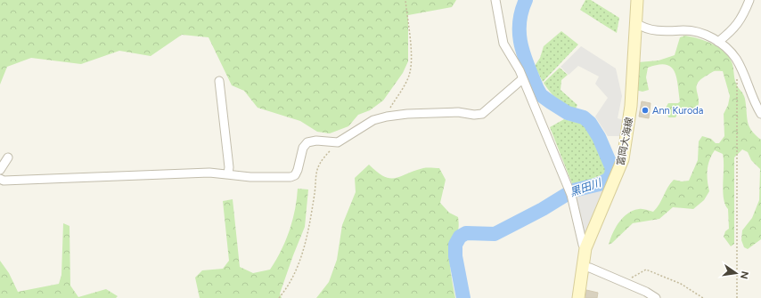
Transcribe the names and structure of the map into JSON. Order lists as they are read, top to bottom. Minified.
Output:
{"streets":{"main road":["富岡大海線"]},"water":["黒田川"],"places":["Ann Kuroda"],"north":"right"}
